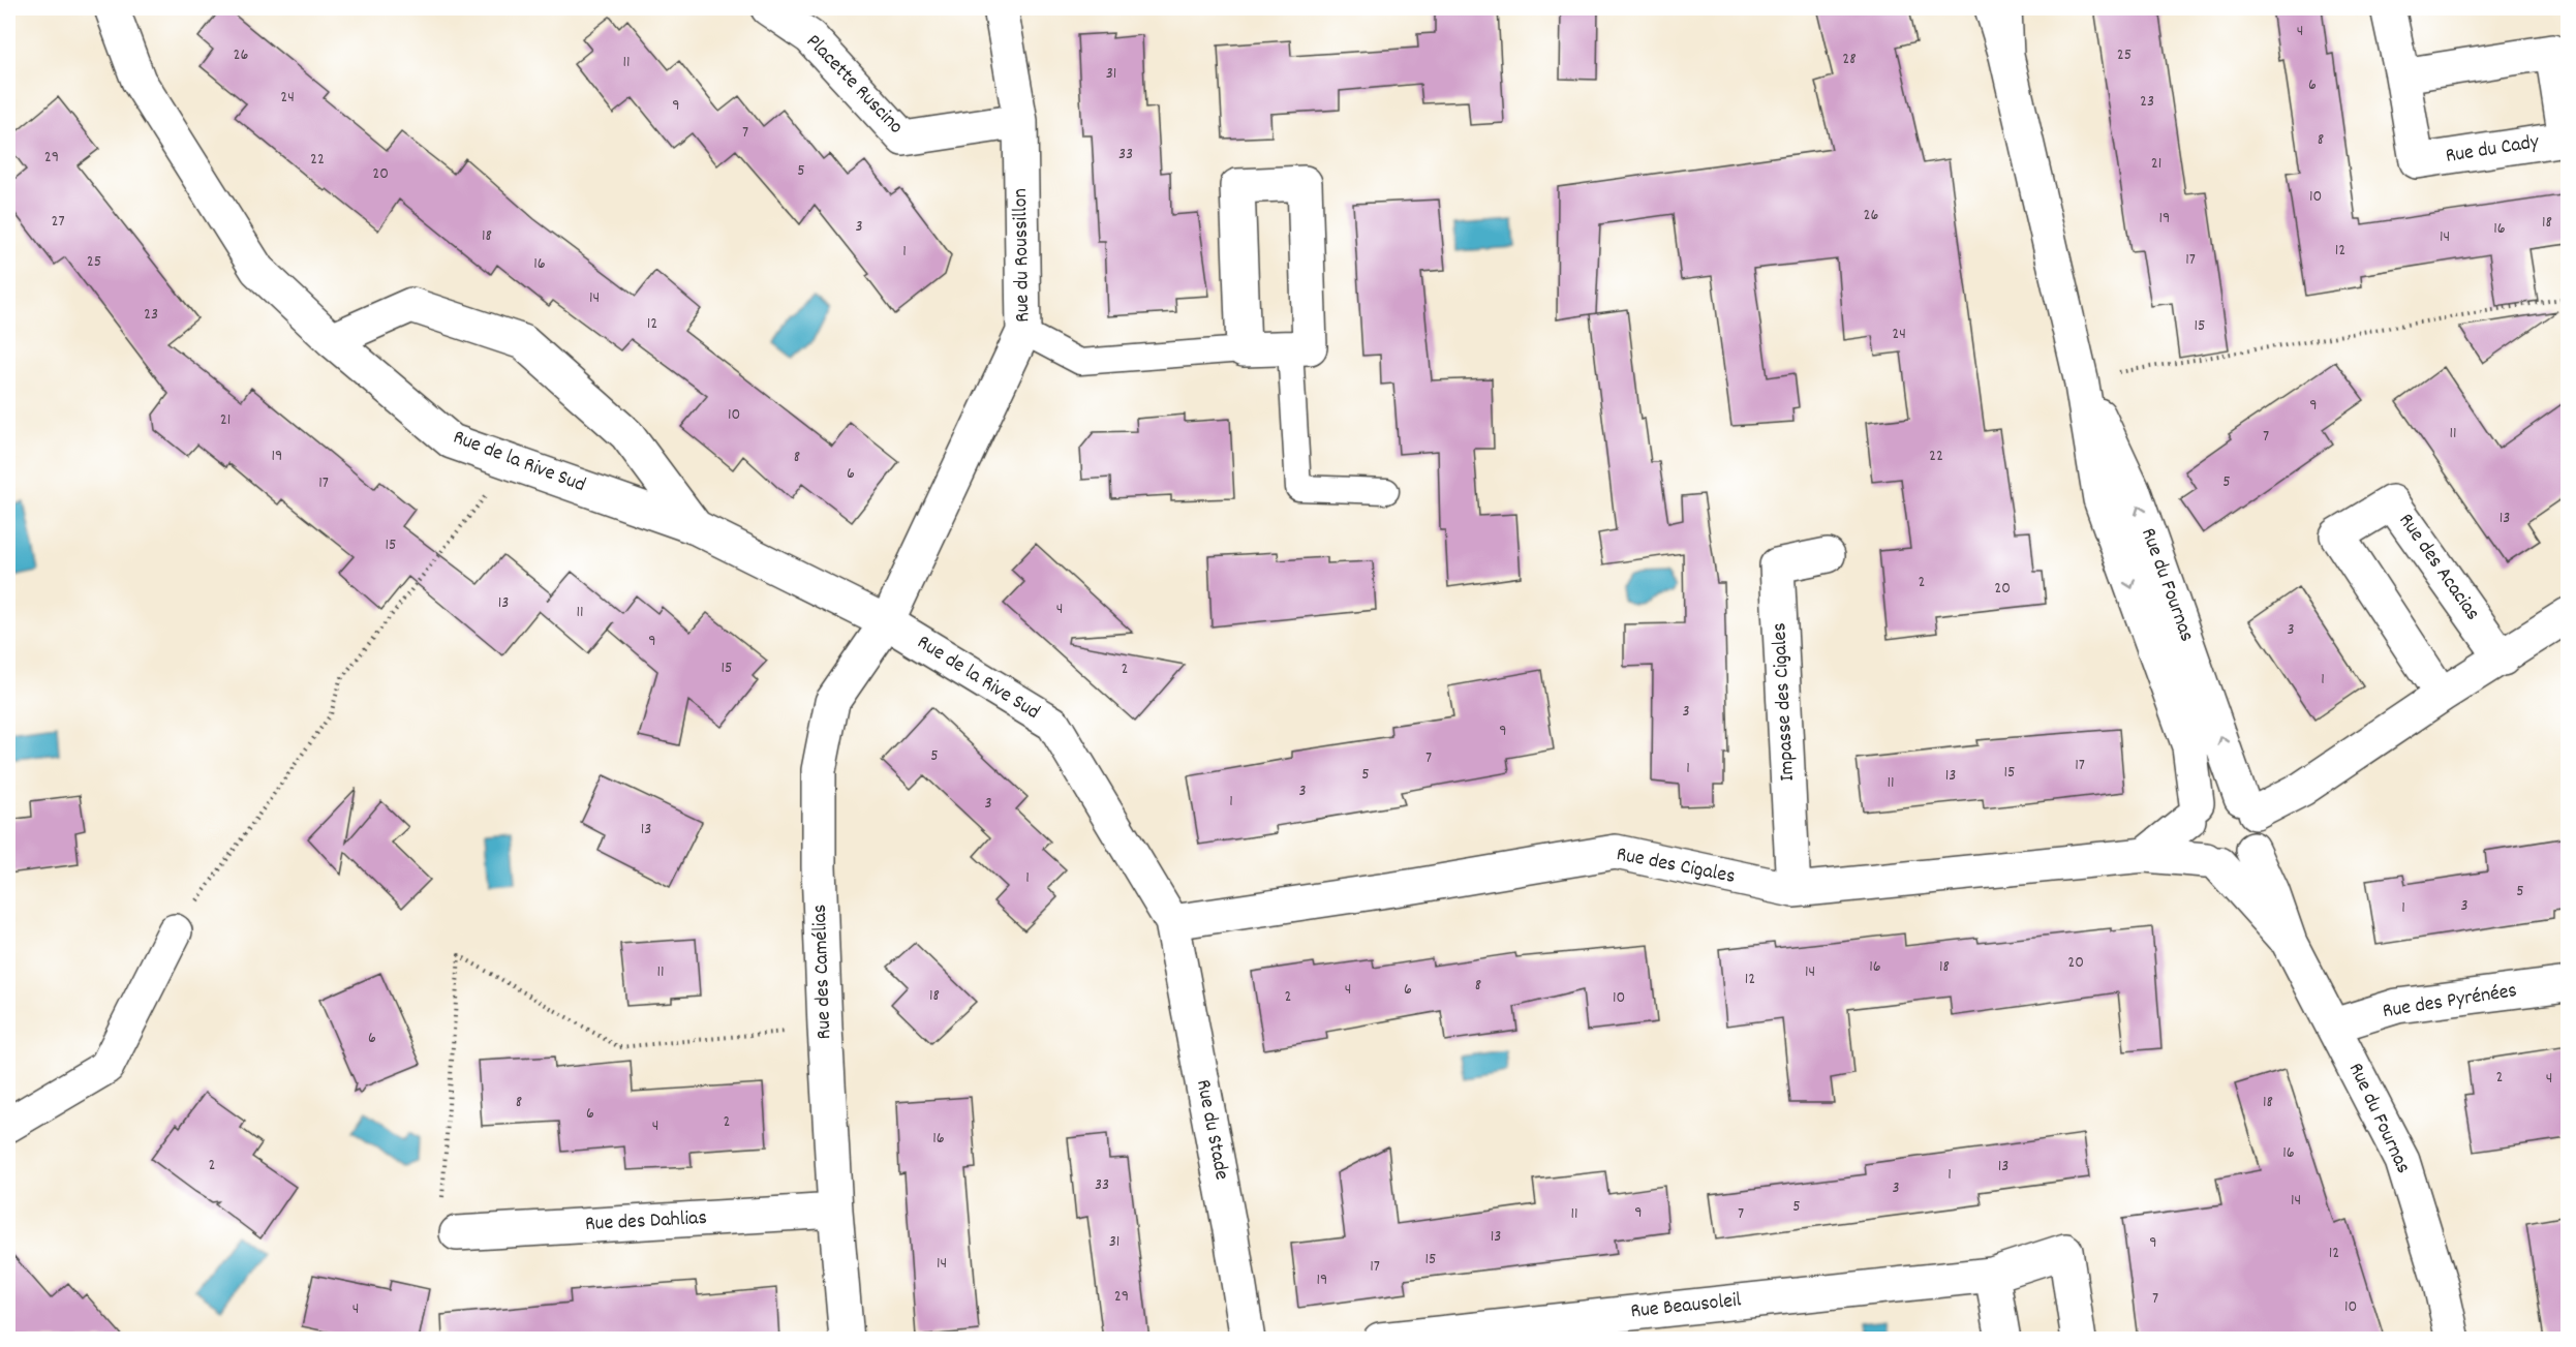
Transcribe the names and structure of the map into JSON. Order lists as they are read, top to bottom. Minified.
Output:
{"streets":{"street":["Placette Ruscino","Rue du Cady","Rue du Roussillon","Rue de la Rive Sud","Rue des Acacias","Rue du Fournas","Impasse des Cigales","Rue des Cigales","Rue des Camélias","Rue des Pyrénées","Rue du Stade","Rue des Dahlias","Rue Beausoleil"]},"crossings":[["Placette Ruscino","Rue du Roussillon"],["Rue du Roussillon","Rue de la Rive Sud"],["Rue du Roussillon","Rue des Camélias"],["Rue de la Rive Sud","Rue des Cigales"],["Rue de la Rive Sud","Rue des Camélias"],["Rue de la Rive Sud","Rue du Stade"],["Rue du Fournas","Rue des Cigales"],["Rue du Fournas","Rue des Pyrénées"],["Impasse des Cigales","Rue des Cigales"],["Rue des Cigales","Rue du Stade"],["Rue des Camélias","Rue des Dahlias"]],"house_numbers":["4","26","25","28","11","31","6","24","23","9","7","8","33","29","22","21","5","20","10","26","19","27","18","3","16","18","14","12","1","17","25","16","14","23","12","15","24","9","10","21","11","7","19","22","8","6","5","17","13","15","2","20","13","4","11","3","9","15","2","1","3","9","5","7","17","1","15","5","13","11","3","1","3","13","1","5","3","1","20","16","18","11","14","12","8","4","6","18","2","10","6","2","4","8","18","6","2","4","16","16","2","13","1","33","3","14","5","9","11","7","13","31","9","12","15","14","17","19","29","7","10","4"]}
